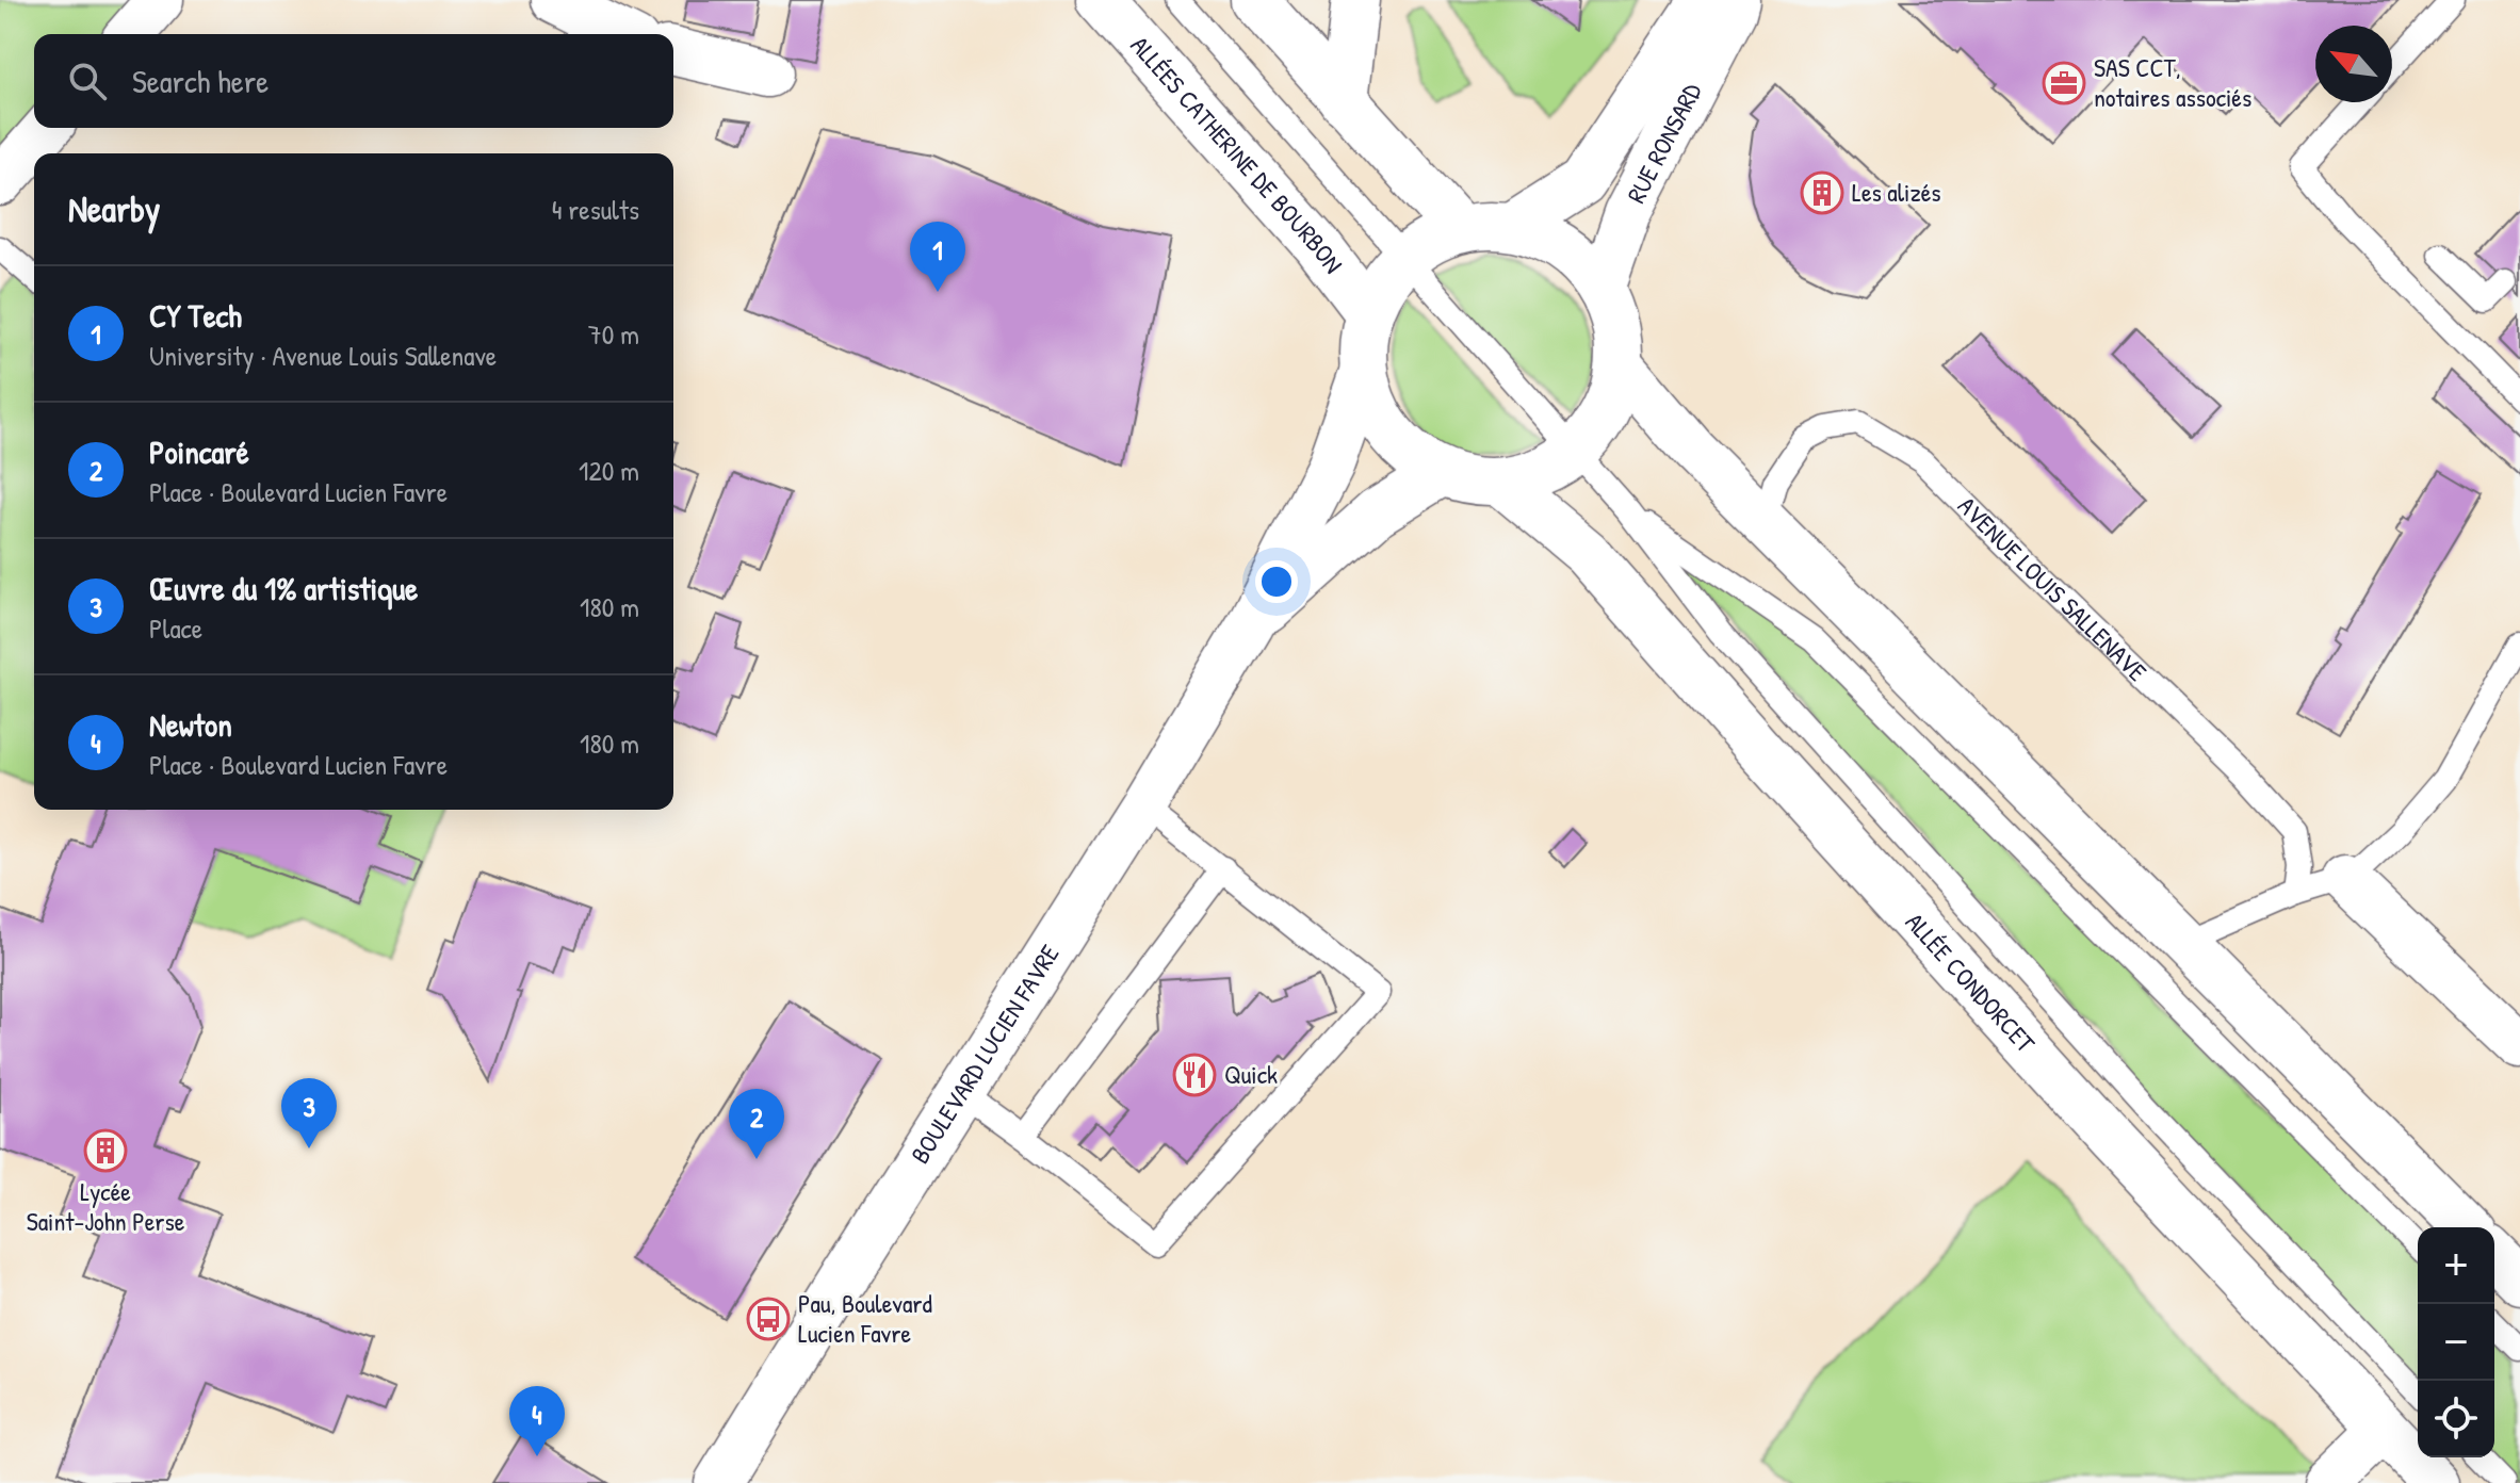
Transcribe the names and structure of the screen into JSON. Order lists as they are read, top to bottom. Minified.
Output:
{"streets":{"main road":["RUE RONSARD","ALLÉES CATHERINE DE BOURBON","ALLÉE CONDORCET","BOULEVARD LUCIEN FAVRE"],"lane":["AVENUE LOUIS SALLENAVE"]},"places":{"office":["SAS CCT, notaires associés"],"building":["Les alizés","Lycée Saint-John Perse"],"restaurant":["Quick"],"bus stop":["Pau, Boulevard Lucien Favre"]},"north":"top left","page":{"search":"Search here","heading":["Nearby","4 results"],"pins":["1","3","2","4"],"list":[{"mark":"1","name":"CY Tech","note":"University · Avenue Louis Sallenave","value":"70 m"},{"mark":"2","name":"Poincaré","note":"Place · Boulevard Lucien Favre","value":"120 m"},{"mark":"3","name":"Œuvre du 1% artistique","note":"Place","value":"180 m"},{"mark":"4","name":"Newton","note":"Place · Boulevard Lucien Favre","value":"180 m"}],"map_buttons":["+","−"]}}
